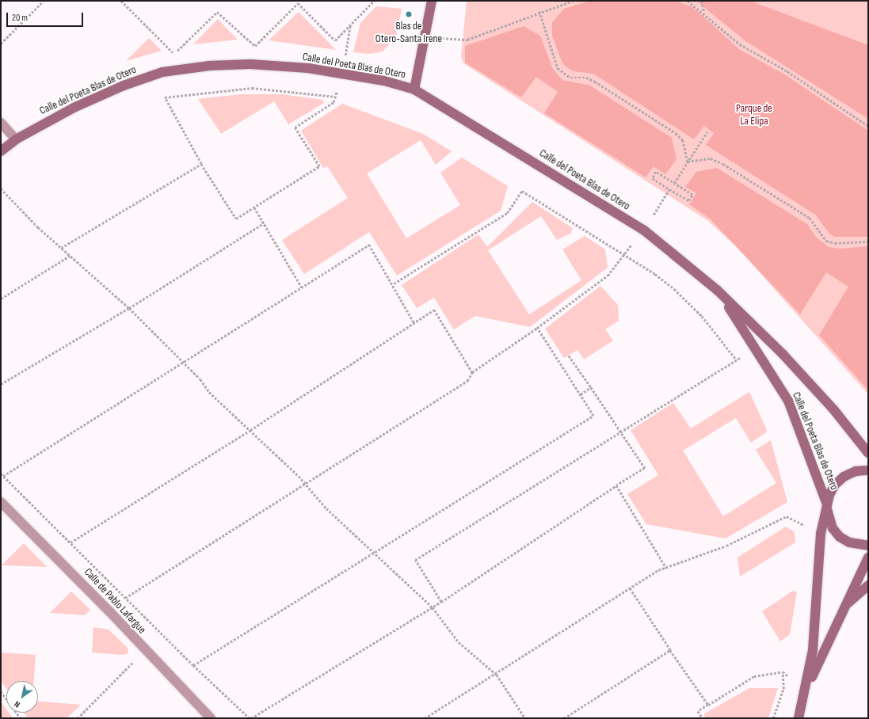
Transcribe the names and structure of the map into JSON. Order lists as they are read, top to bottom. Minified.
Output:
{"streets":{"street":["Calle del Poeta Blas de Otero","Calle de Pablo Lafargue"]},"parks":["Parque de La Elipa"],"places":["Blas de Otero-Santa Irene"],"scale_bar":"20 m","north":"bottom left"}
